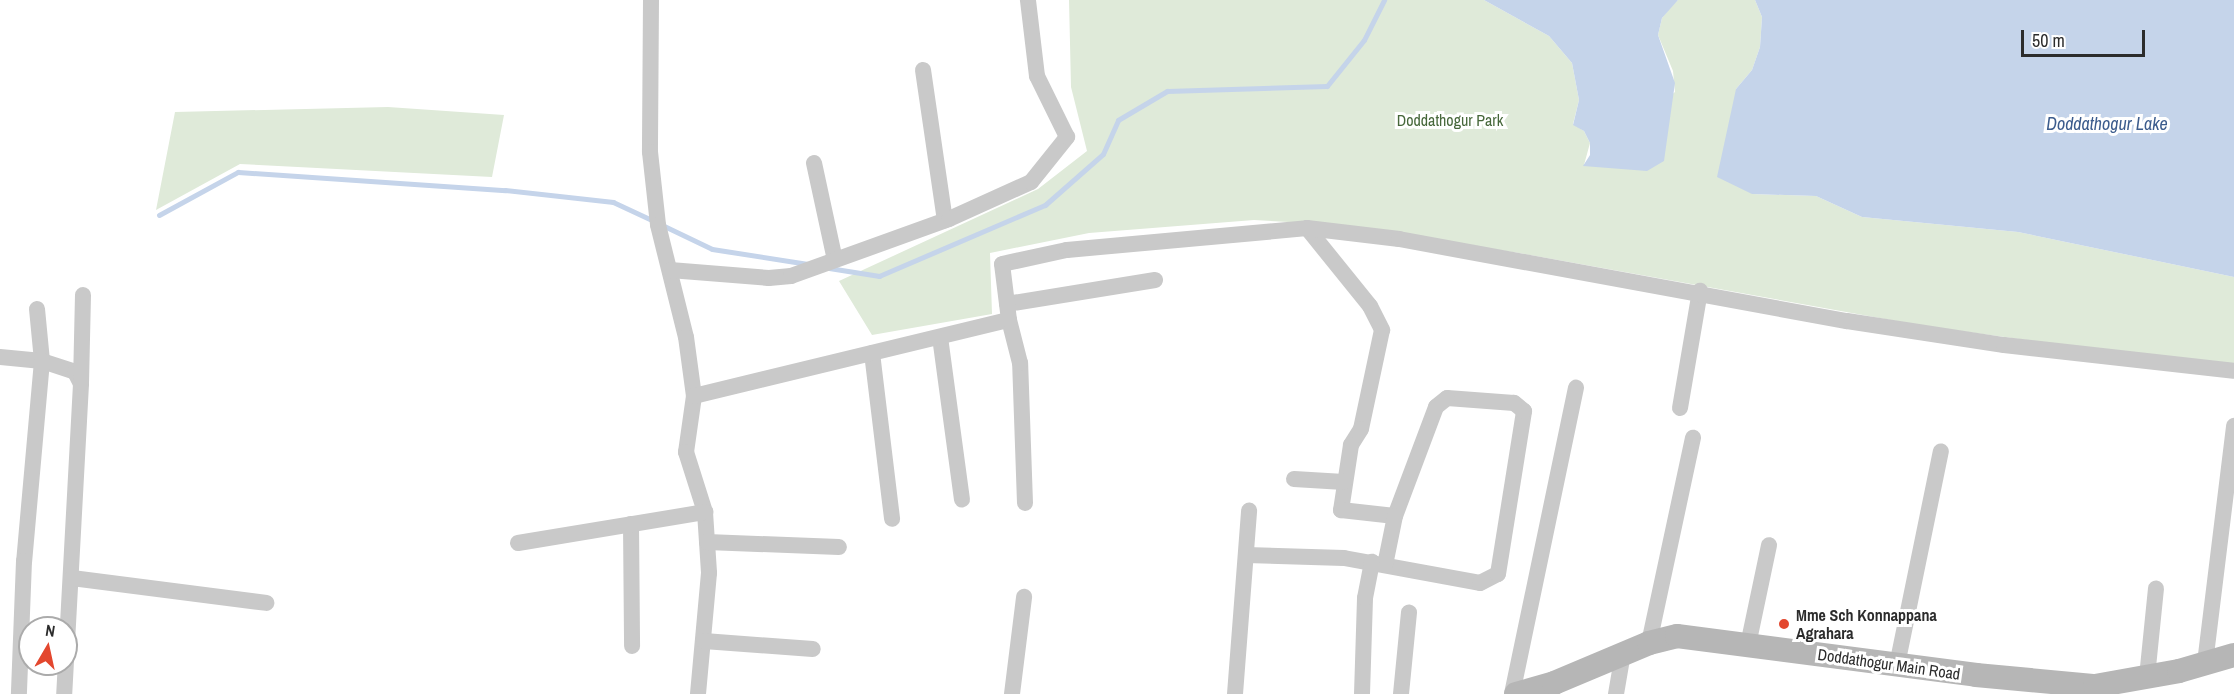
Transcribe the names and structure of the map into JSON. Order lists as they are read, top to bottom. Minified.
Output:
{"streets":{"street":["Doddathogur Main Road"]},"water":["Doddathogur Lake"],"parks":["Doddathogur Park"],"places":["Mme Sch Konnappana Agrahara"],"scale_bar":"50 m","north":"top"}
